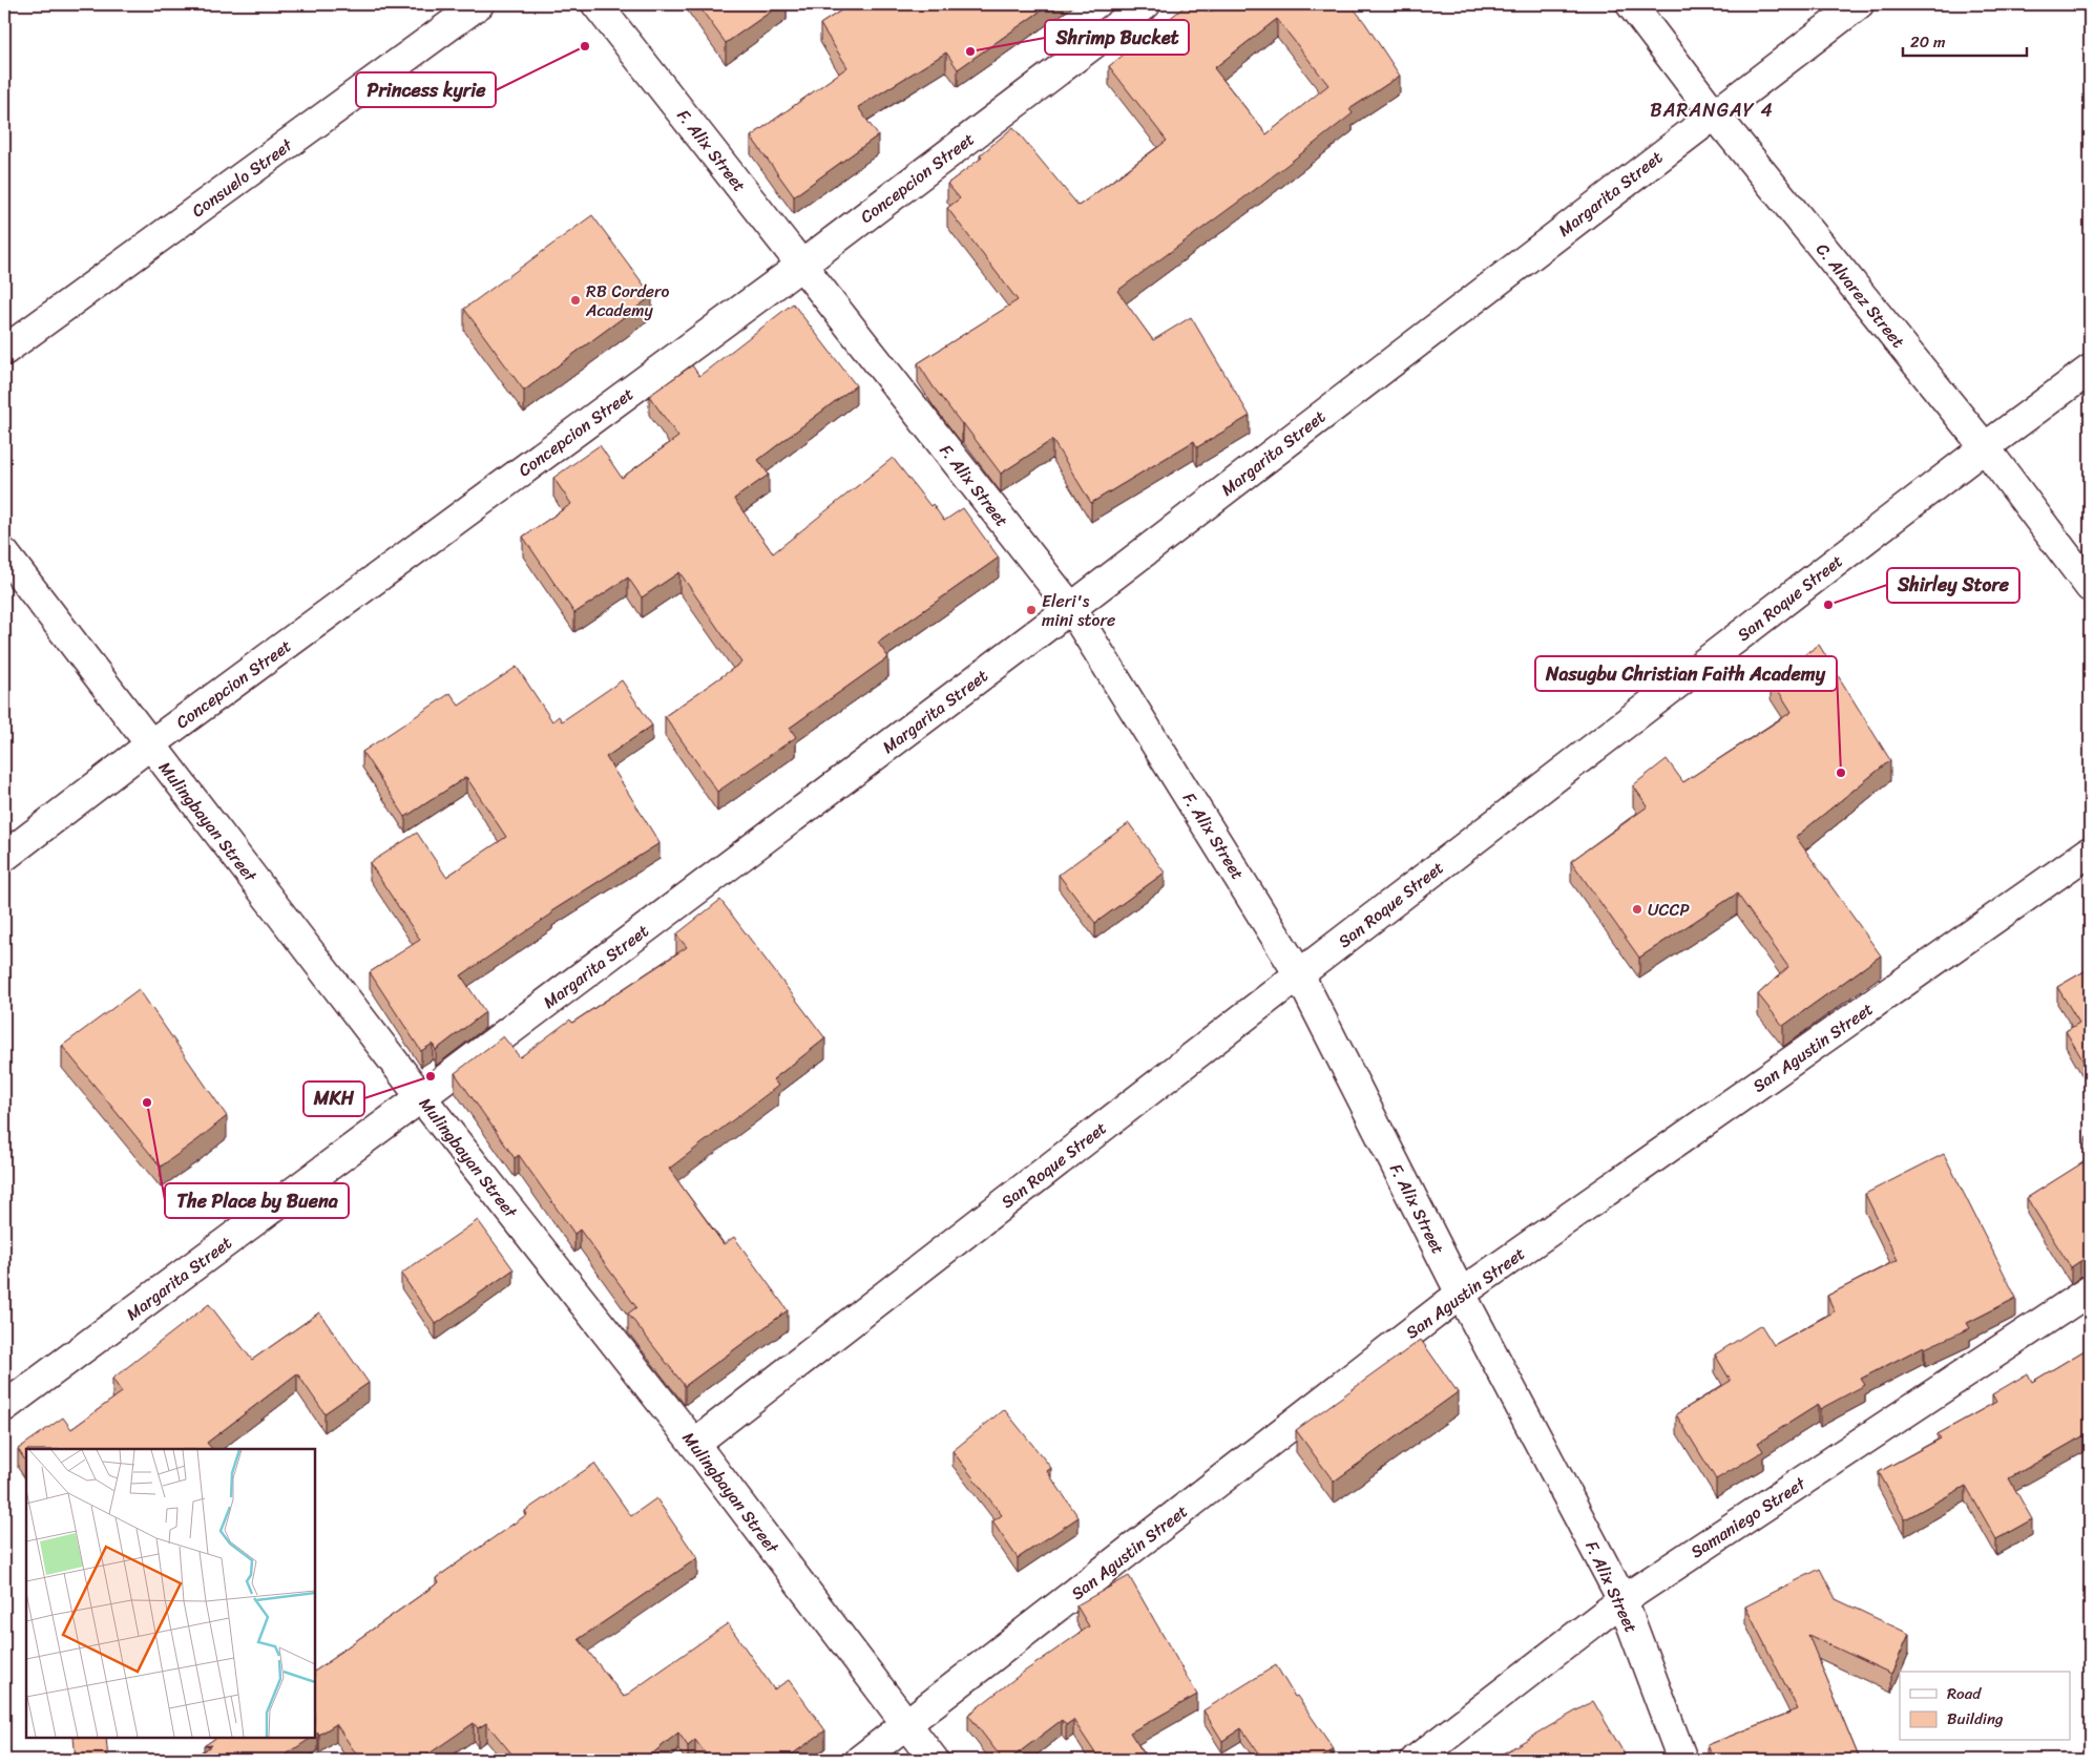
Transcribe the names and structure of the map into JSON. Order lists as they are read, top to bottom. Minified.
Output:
{"streets":{"street":["F. Alix Street","Consuelo Street","Concepcion Street","Margarita Street","C. Alvarez Street","San Roque Street","Mulingbayan Street","San Agustin Street","Samaniego Street"]},"crossings":[["F. Alix Street","Concepcion Street"],["F. Alix Street","Margarita Street"],["F. Alix Street","San Roque Street"],["F. Alix Street","San Agustin Street"],["F. Alix Street","Samaniego Street"],["Concepcion Street","Mulingbayan Street"],["Margarita Street","C. Alvarez Street"],["Margarita Street","Mulingbayan Street"],["C. Alvarez Street","San Roque Street"],["San Roque Street","Mulingbayan Street"],["Mulingbayan Street","San Agustin Street"]],"districts":["BARANGAY 4"],"places":["Princess kyrie","Shrimp Bucket","RB Cordero Academy","Shirley Store","Eleri's mini store","Nasugbu Christian Faith Academy","UCCP","MKH","The Place by Buena"],"legend":["Road","Building"],"scale_bar":"20 m"}
